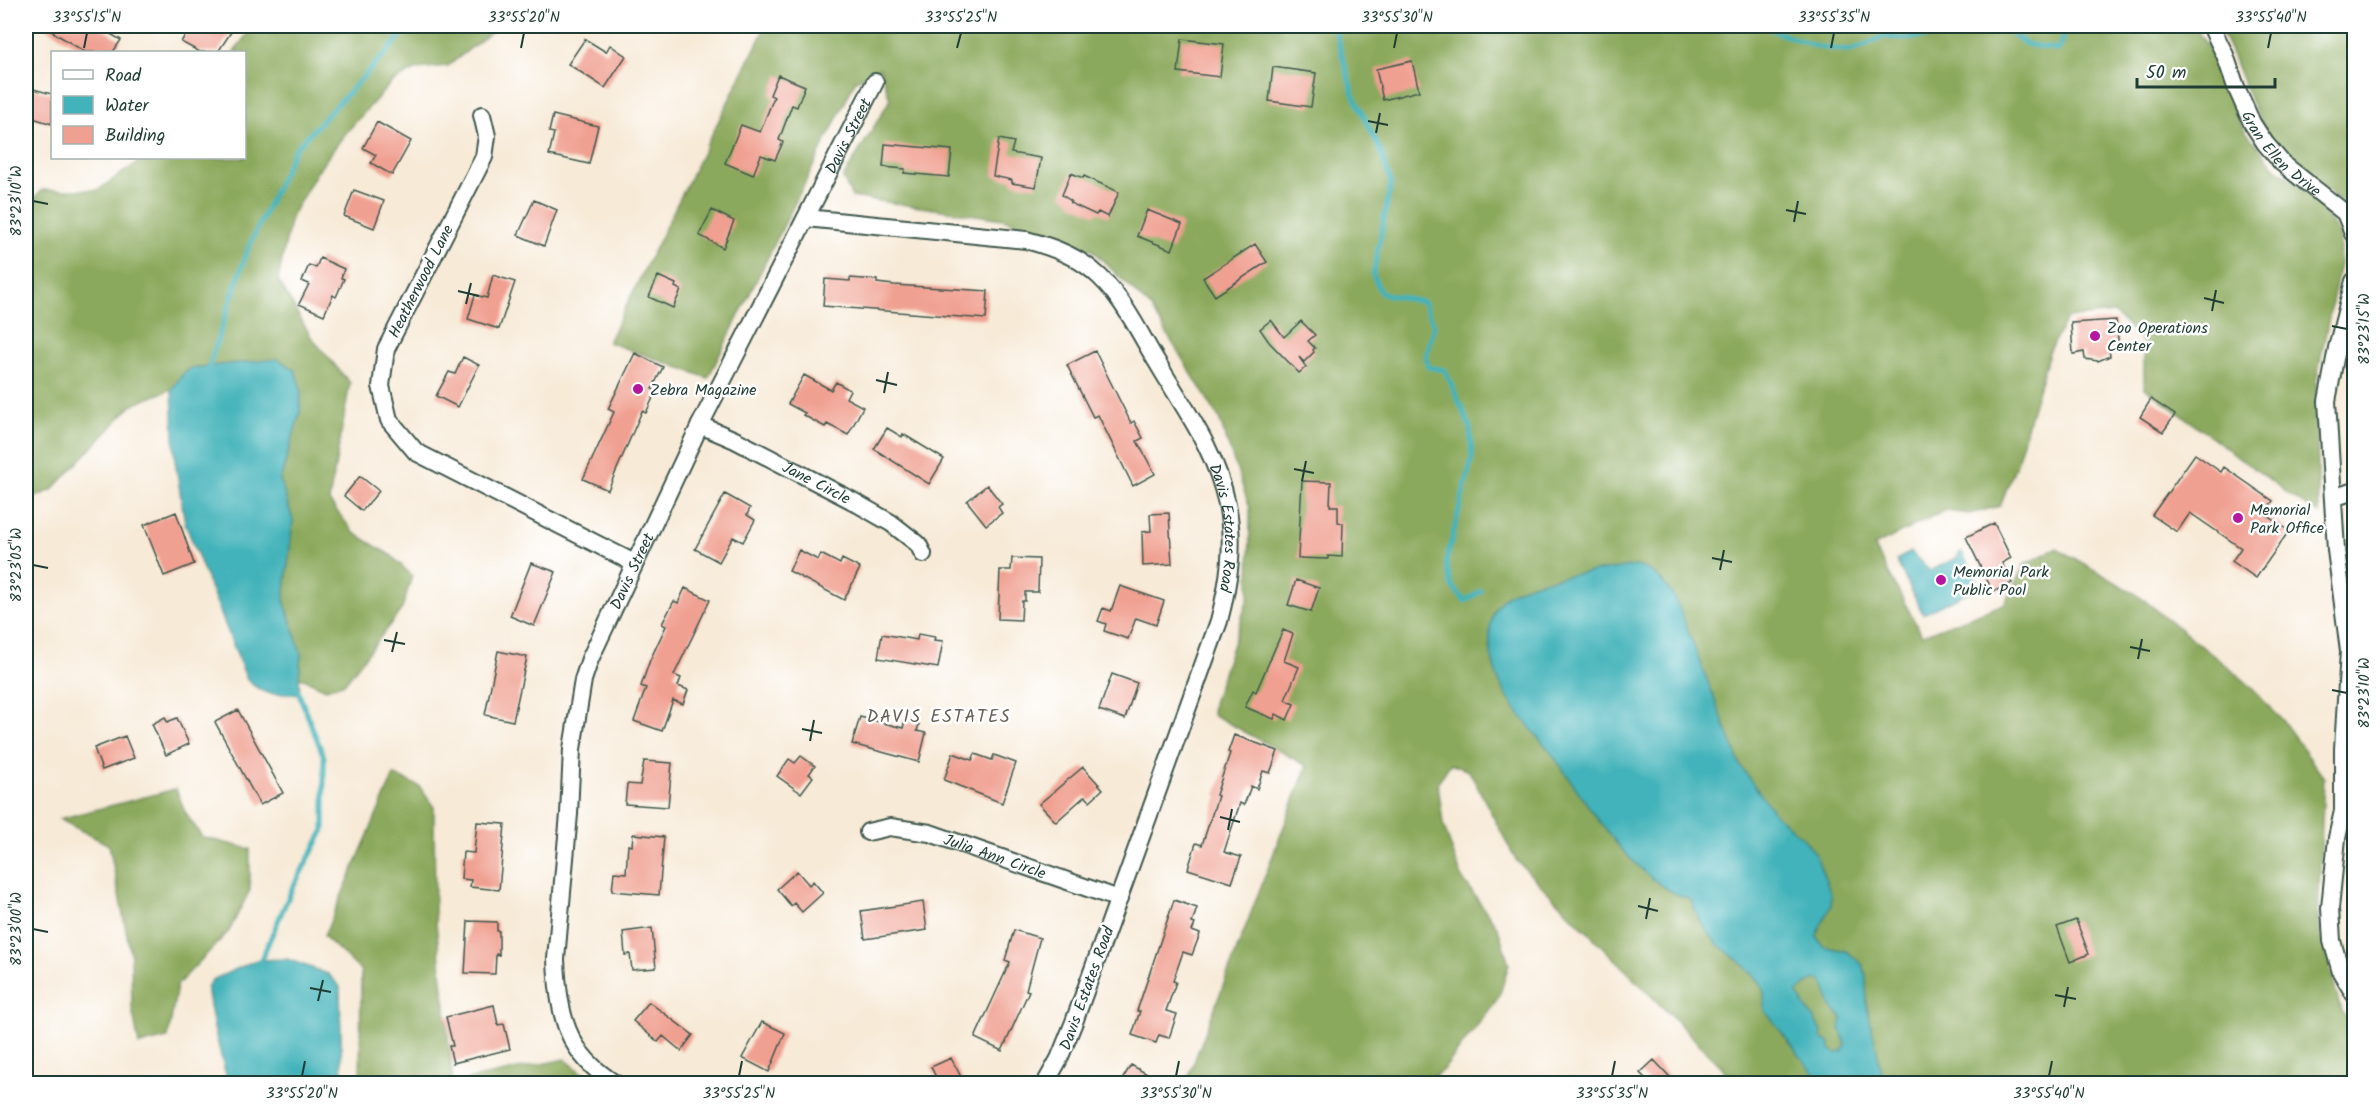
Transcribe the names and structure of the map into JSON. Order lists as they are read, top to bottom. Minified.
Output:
{"streets":{"street":["Davis Street","Gran Ellen Drive","Heatherwood Lane","Jane Circle","Davis Estates Road","Julia Ann Circle"]},"crossings":[["Davis Street","Heatherwood Lane"],["Davis Street","Jane Circle"],["Davis Street","Davis Estates Road"],["Davis Estates Road","Julia Ann Circle"]],"districts":["DAVIS ESTATES"],"places":["Zoo Operations Center","Zebra Magazine","Memorial Park Office","Memorial Park Public Pool"],"legend":["Road","Water","Building"],"scale_bar":"50 m","coordinates":["33°55'15\"N","33°55'20\"N","33°55'25\"N","33°55'30\"N","33°55'35\"N","33°55'40\"N","83°23'10\"W","83°23'15\"W","83°23'05\"W","83°23'00\"W"]}
